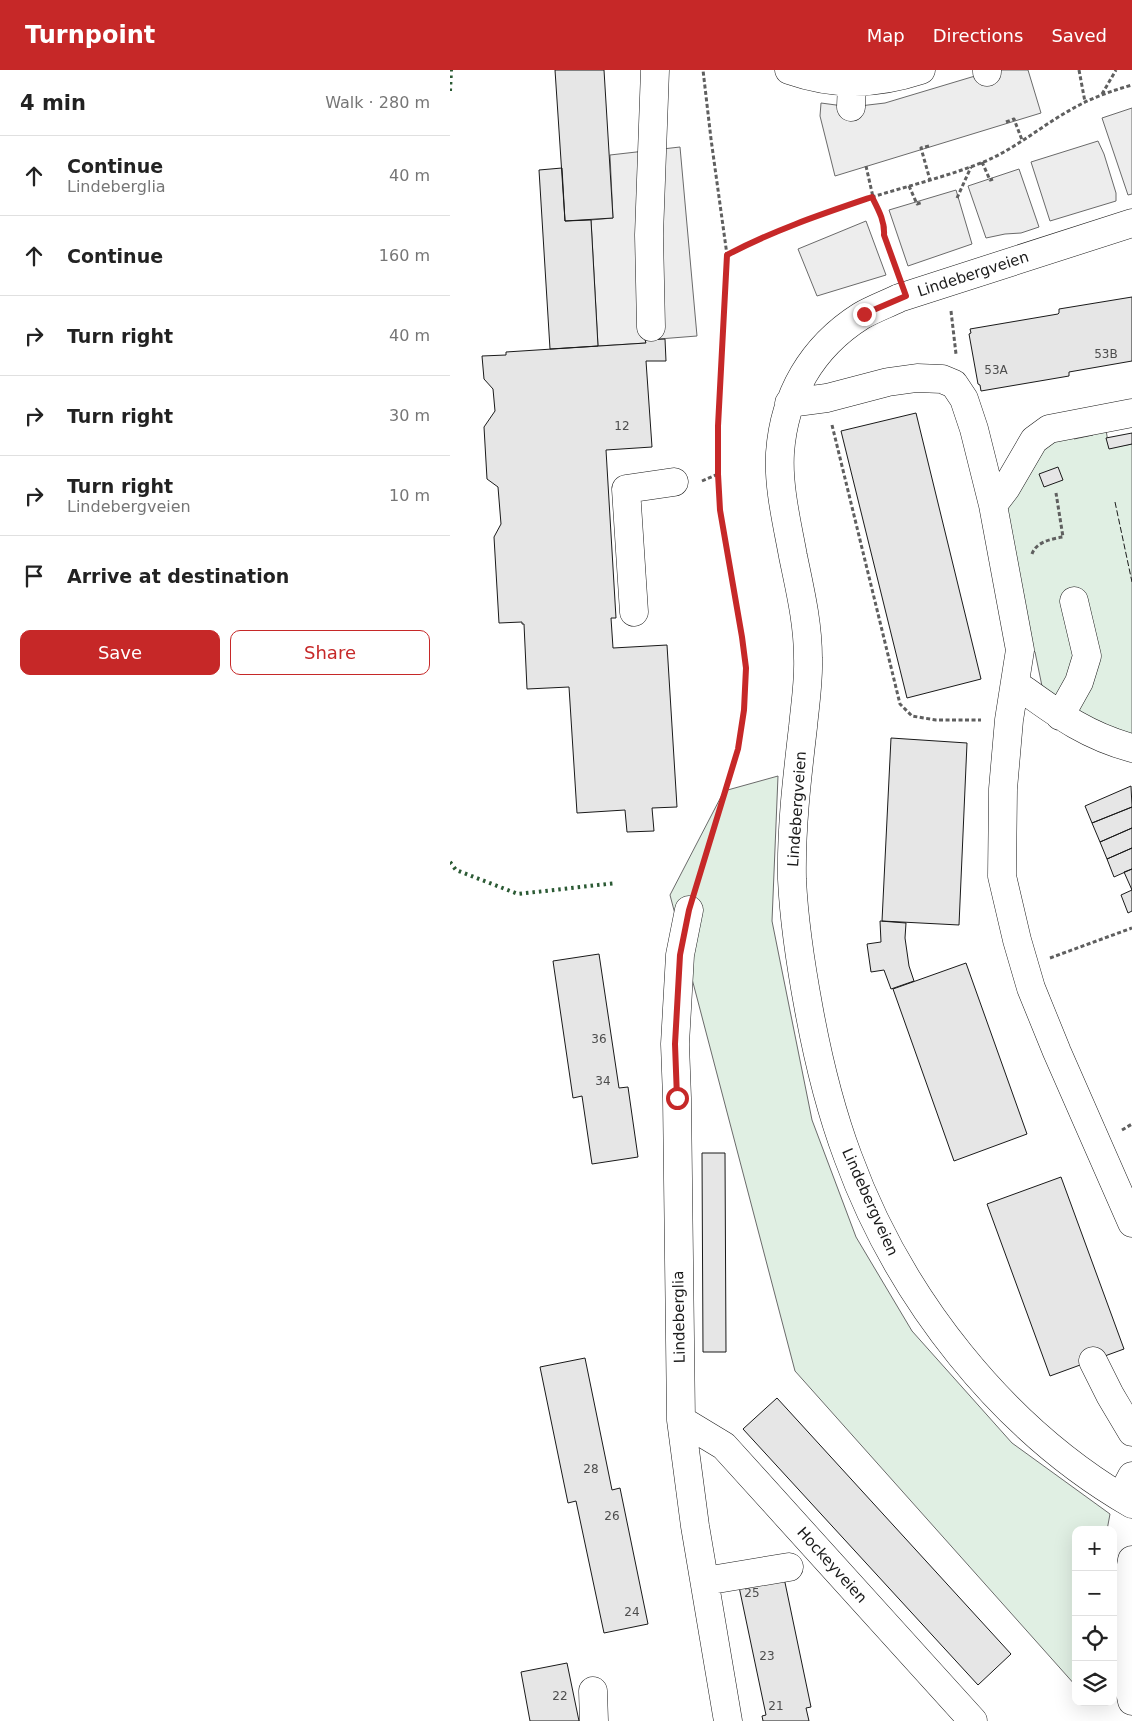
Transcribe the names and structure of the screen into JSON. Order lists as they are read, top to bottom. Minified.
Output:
{"streets":{"street":["Lindebergveien","Lindeberglia","Hockeyveien"]},"crossings":[["Lindeberglia","Hockeyveien"]],"house_numbers":["53B","53A","12","36","34","28","26","25","24","23","22","21"],"page":{"header":"Turnpoint","nav":["Map","Directions","Saved"],"heading":["4 min","Walk · 280 m"],"list":[["Continue","Lindeberglia","40 m"],["Continue","160 m"],["Turn right","40 m"],["Turn right","30 m"],["Turn right","Lindebergveien","10 m"],"Arrive at destination"],"buttons":["Save","Share"],"map_buttons":["+","−"]}}
